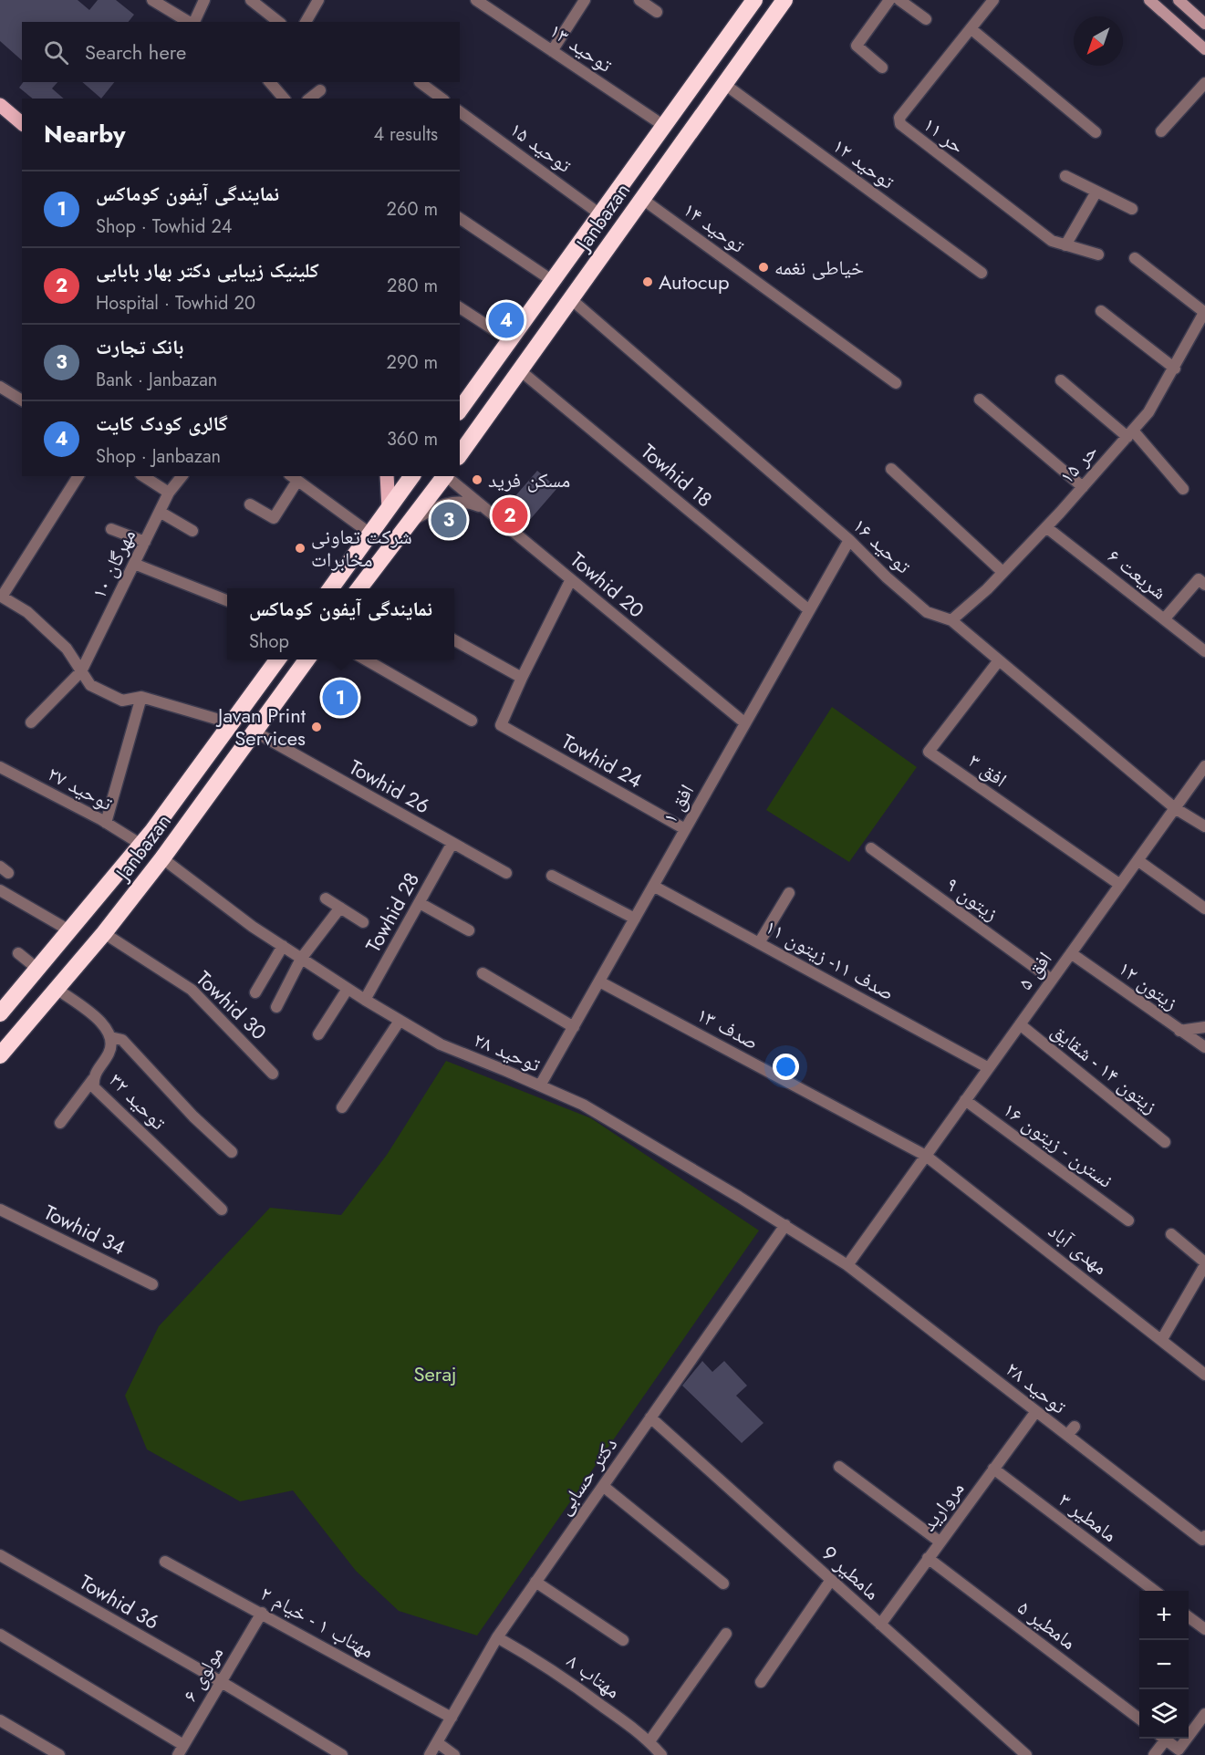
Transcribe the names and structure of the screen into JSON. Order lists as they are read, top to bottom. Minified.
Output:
{"streets":{"highway":["Janbazan"],"street":["توحید ۱۳","حر ۱۱","توحید ۱۵","توحید ۱۲","توحید ۱۴","حر ۱۵","Towhid 18","توحید ۱۶","مهرگان ۱۰","شریعت ۶","Towhid 20","Towhid 24","افق ۳","Towhid 26","توحید ۲۷","افق ۱","زیتون ۹","Towhid 28","صدف ۱۱- زیتون ۱۱","افق ۵","زیتون ۱۲","Towhid 30","صدف ۱۳","توحید ۲۸","زیتون ۱۴ - شقایق","توحید ۳۲","نسترن - زیتون ۱۶","Towhid 34","مهدی آباد","دکتر حسابی","مروارید","مامطیر ۳","مامطیر 9","Towhid 36","مهتاب ۱ - خیام ۲","مامطیر ۵","مولوی ۶","مهتاب ۸"]},"crossings":[["توحید ۱۳","Janbazan"],["توحید ۱۵","Janbazan"],["توحید ۱۲","Janbazan"],["Janbazan","توحید ۱۴"],["Janbazan","Towhid 18"],["Janbazan","توحید ۱۶"],["Janbazan","Towhid 26"],["Janbazan","توحید ۲۷"],["Janbazan","Towhid 30"],["Janbazan","توحید ۲۸"],["حر ۱۵","توحید ۱۶"],["حر ۱۵","شریعت ۶"],["Towhid 18","افق ۱"],["توحید ۱۶","افق ۳"],["توحید ۱۶","افق ۱"],["توحید ۱۶","افق ۵"],["Towhid 20","افق ۱"],["Towhid 24","افق ۱"],["افق ۳","افق ۵"],["Towhid 26","Towhid 28"],["افق ۱","صدف ۱۱- زیتون ۱۱"],["افق ۱","صدف ۱۳"],["افق ۱","توحید ۲۸"],["زیتون ۹","افق ۵"],["Towhid 28","توحید ۲۸"],["صدف ۱۱- زیتون ۱۱","افق ۵"],["افق ۵","زیتون ۱۲"],["افق ۵","صدف ۱۳"],["افق ۵","زیتون ۱۴ - شقایق"],["افق ۵","نسترن - زیتون ۱۶"],["افق ۵","مهدی آباد"],["صدف ۱۳","مهدی آباد"],["توحید ۲۸","دکتر حسابی"],["توحید ۲۸","مروارید"],["دکتر حسابی","مامطیر 9"],["دکتر حسابی","مهتاب ۱ - خیام ۲"],["دکتر حسابی","مهتاب ۸"],["مروارید","مامطیر ۳"],["مروارید","مامطیر 9"],["مروارید","مامطیر ۵"],["Towhid 36","مولوی ۶"],["مهتاب ۱ - خیام ۲","مولوی ۶"]],"parks":["Seraj"],"places":["خیاطی نغمه","Autocup","مسکن فرید","شرکت تعاونی مخابرات","Javan Print Services"],"north":"bottom left","page":{"search":"Search here","heading":["Nearby","4 results"],"list":[{"mark":"1","name":"نمایندگی آیفون کوماکس","note":"Shop · Towhid 24","value":"260 m"},{"mark":"2","name":"کلینیک زیبایی دکتر بهار بابایی","note":"Hospital · Towhid 20","value":"280 m"},{"mark":"3","name":"بانک تجارت","note":"Bank · Janbazan","value":"290 m"},{"mark":"4","name":"گالری کودک کایت","note":"Shop · Janbazan","value":"360 m"}],"pins":["4","2","3","1"],"popup":["نمایندگی آیفون کوماکس","Shop"],"map_buttons":["+","−"]}}
